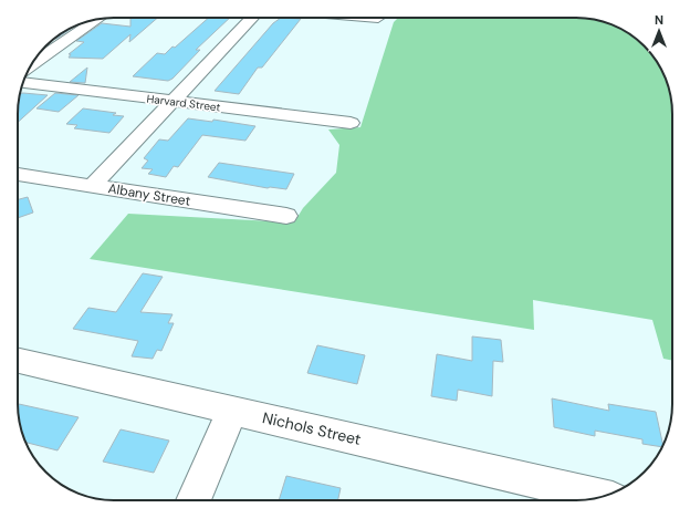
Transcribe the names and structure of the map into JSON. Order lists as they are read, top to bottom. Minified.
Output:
{"streets":{"street":["Harvard Street","Albany Street","Nichols Street"]},"north":"top"}
